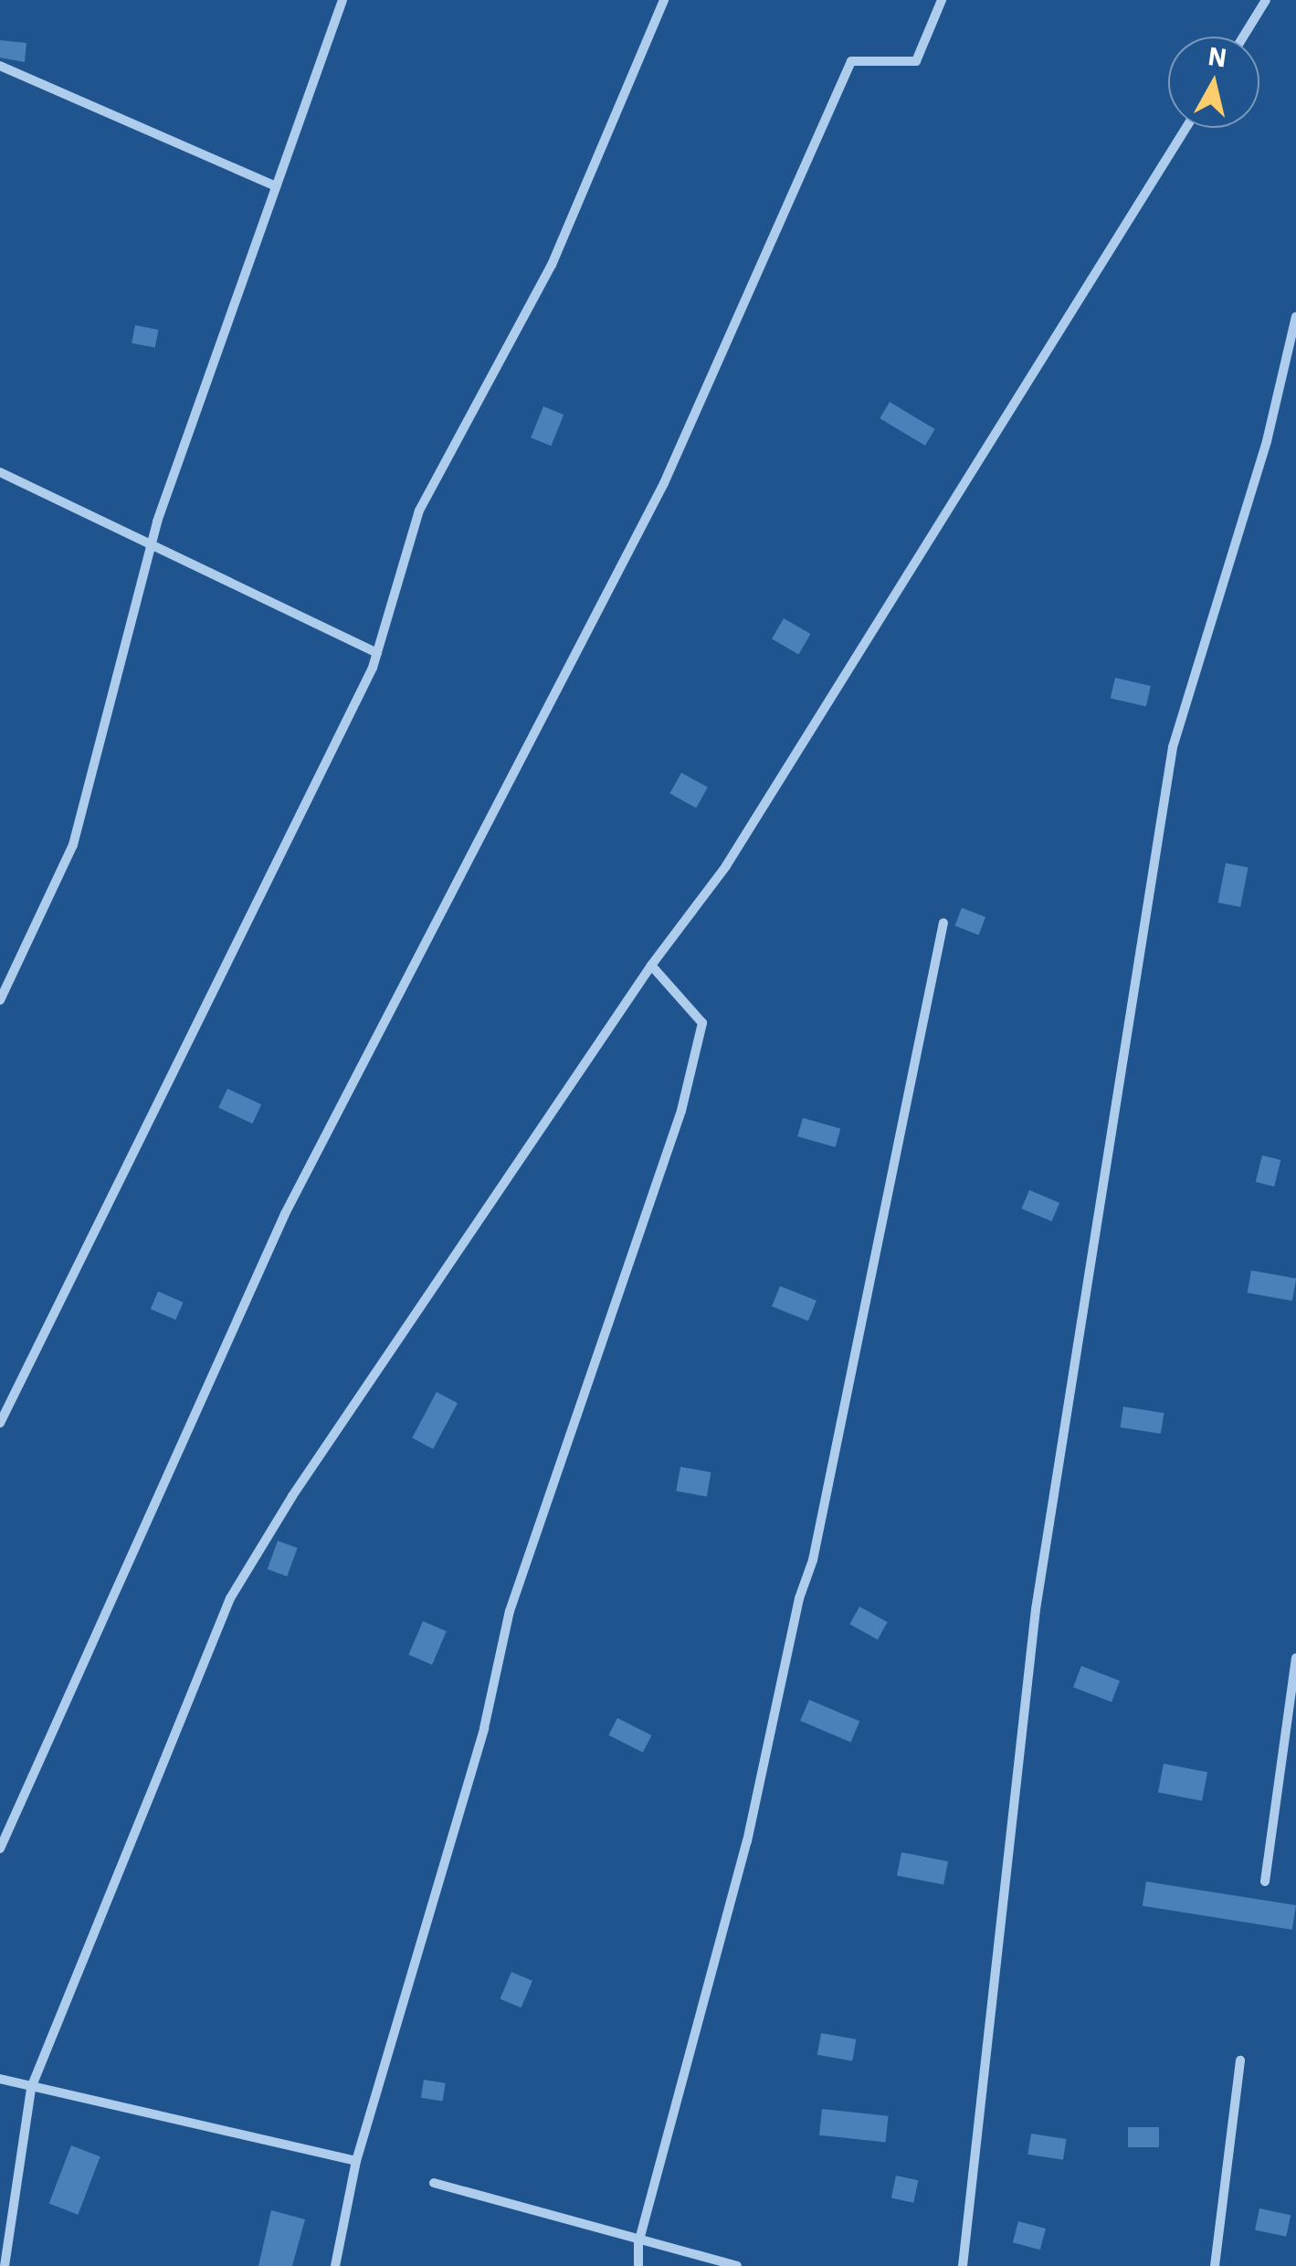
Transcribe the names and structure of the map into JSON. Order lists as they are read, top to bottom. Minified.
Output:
{"north":"top"}
